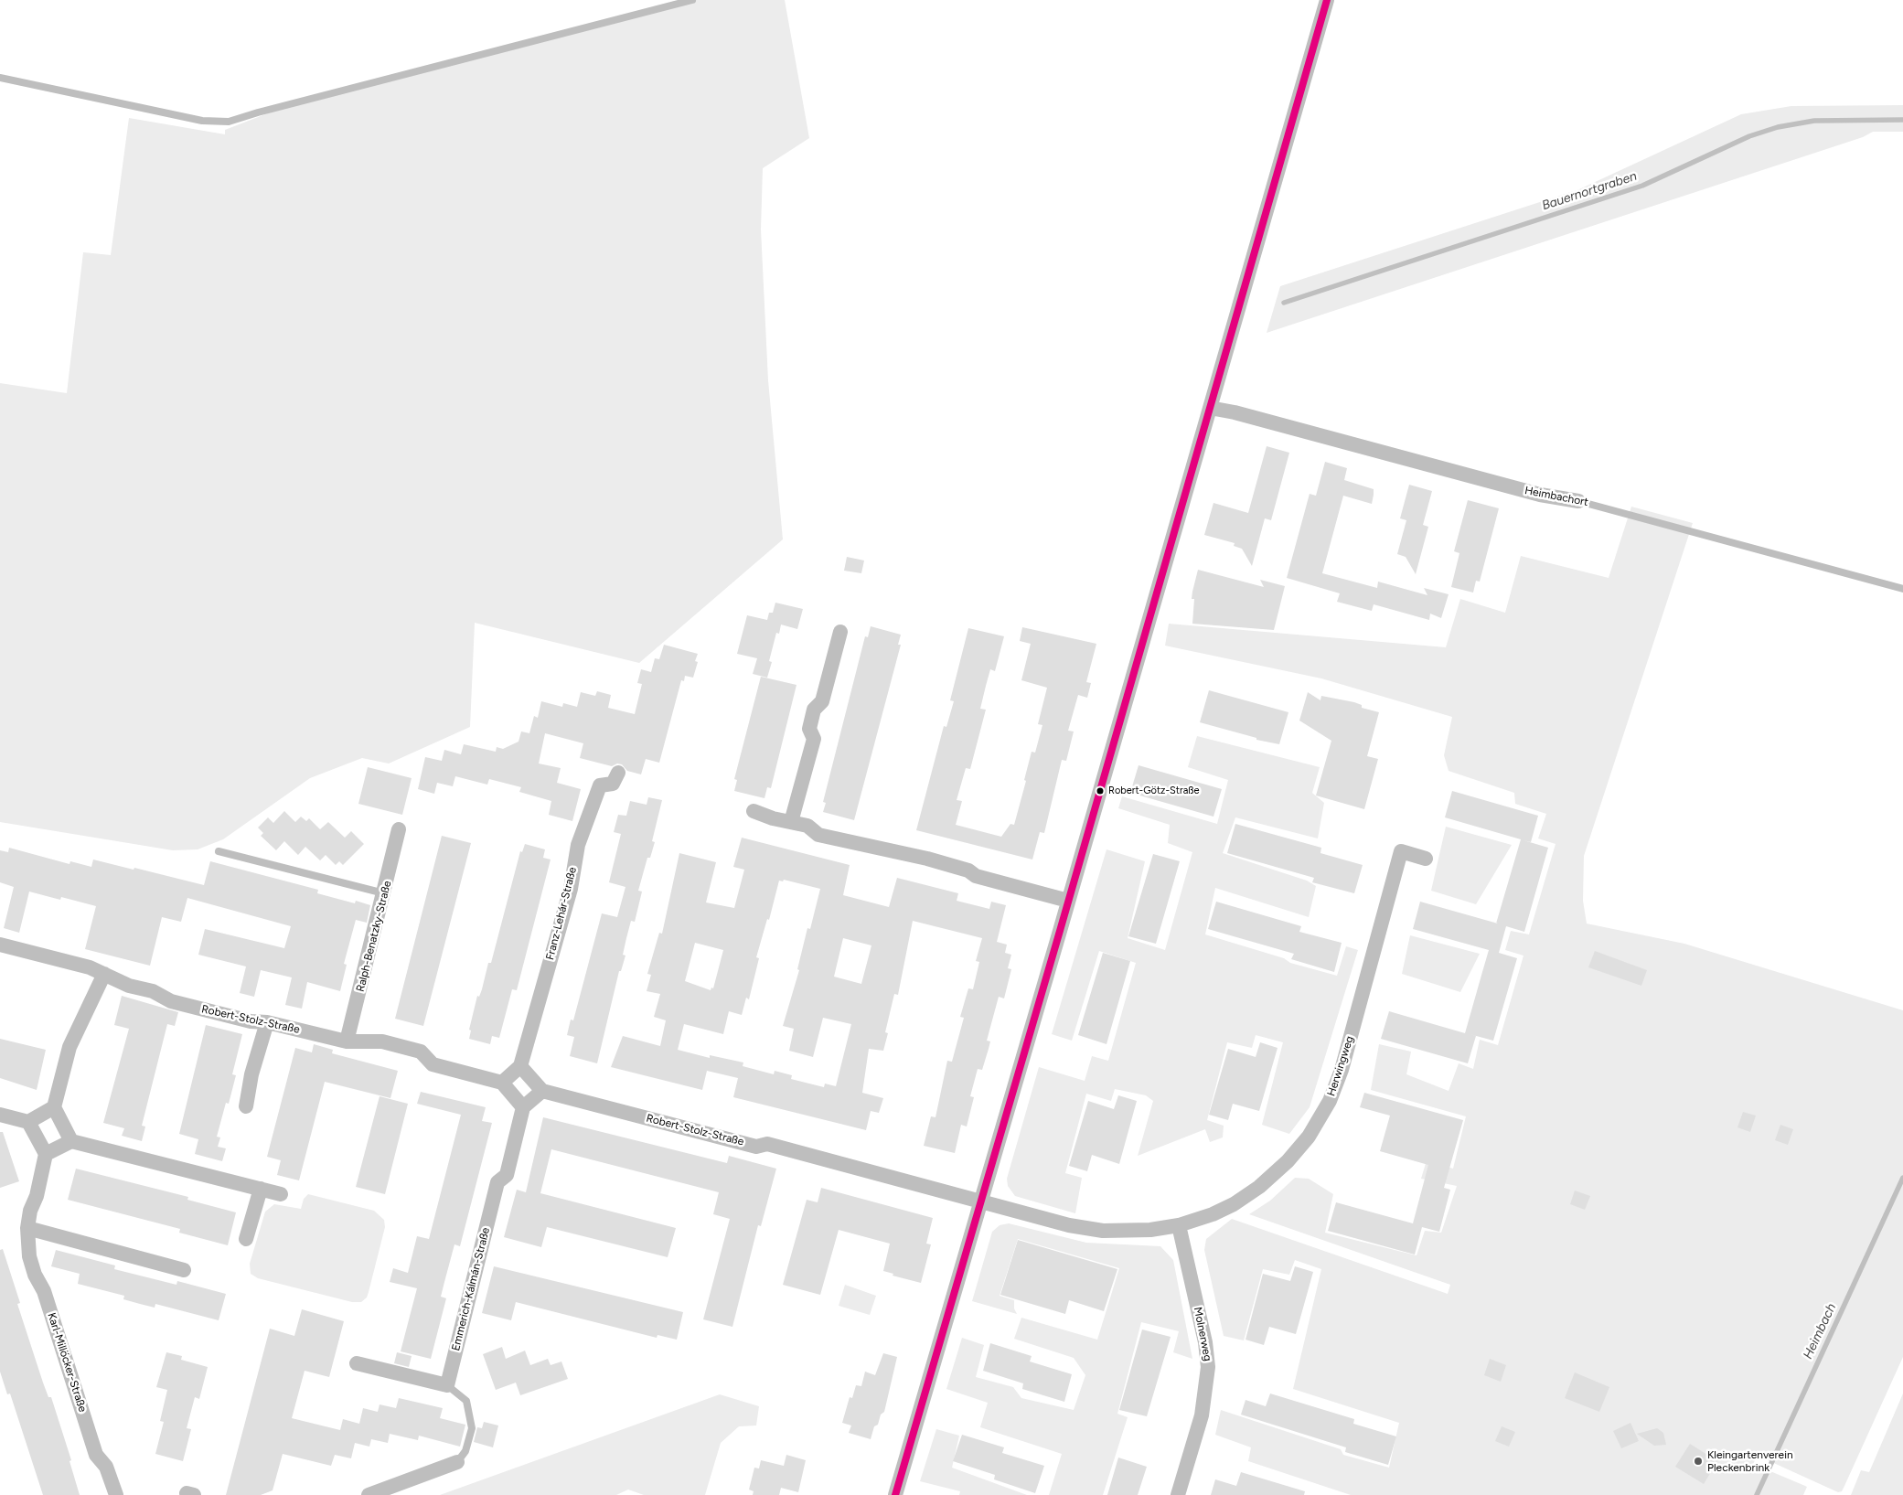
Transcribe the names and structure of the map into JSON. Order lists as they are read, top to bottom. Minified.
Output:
{"streets":{"street":["Heimbachort","Franz-Lehár-Straße","Ralph-Benatzky-Straße","Robert-Stolz-Straße","Herwingweg","Emmerich-Kálmán-Straße","Molnerweg","Karl-Millöcker-Straße"]},"crossings":[["Ralph-Benatzky-Straße","Robert-Stolz-Straße"],["Robert-Stolz-Straße","Herwingweg"],["Herwingweg","Molnerweg"]],"water":["Bauernortgraben","Heimbach"],"places":["Robert-Götz-Straße","Kleingartenverein Pleckenbrink"]}
